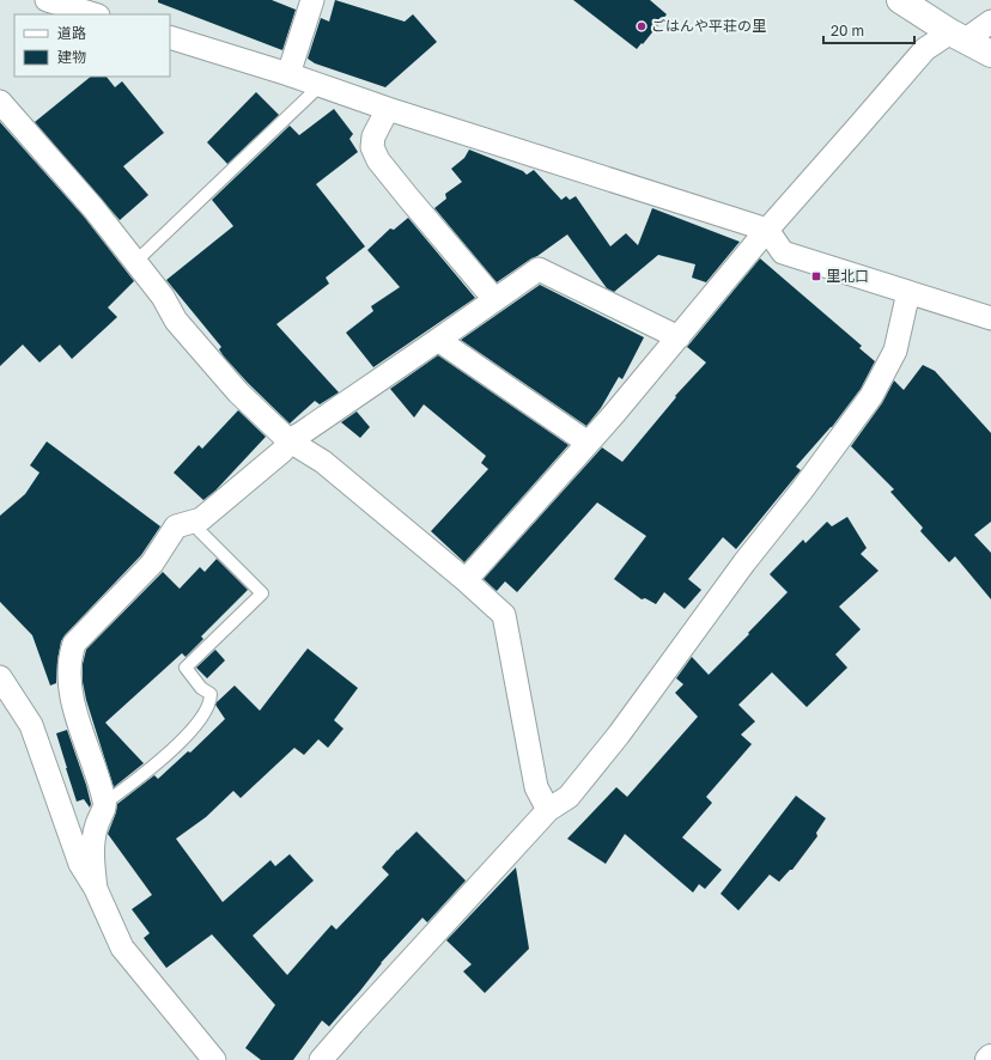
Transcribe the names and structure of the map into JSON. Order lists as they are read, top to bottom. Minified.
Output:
{"places":{"other":["ごはんや平荘の里"],"transit":["里北口"]},"legend":["道路","建物"],"scale_bar":"20 m"}
